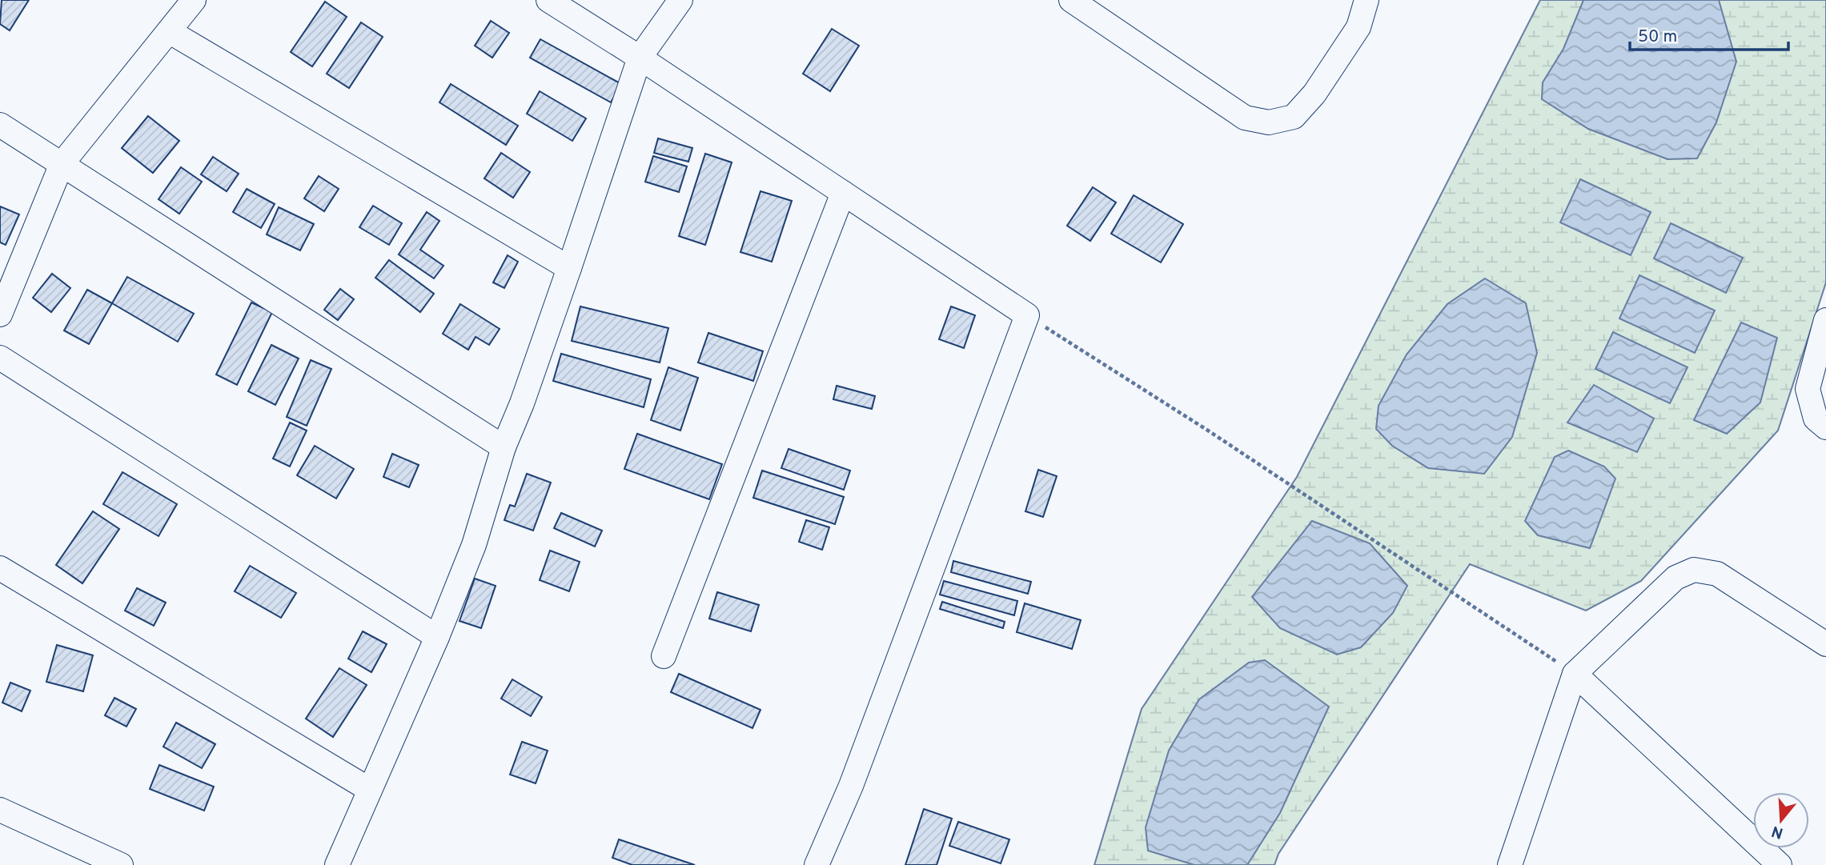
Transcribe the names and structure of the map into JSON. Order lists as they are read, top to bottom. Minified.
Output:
{"scale_bar":"50 m","north":"bottom"}
